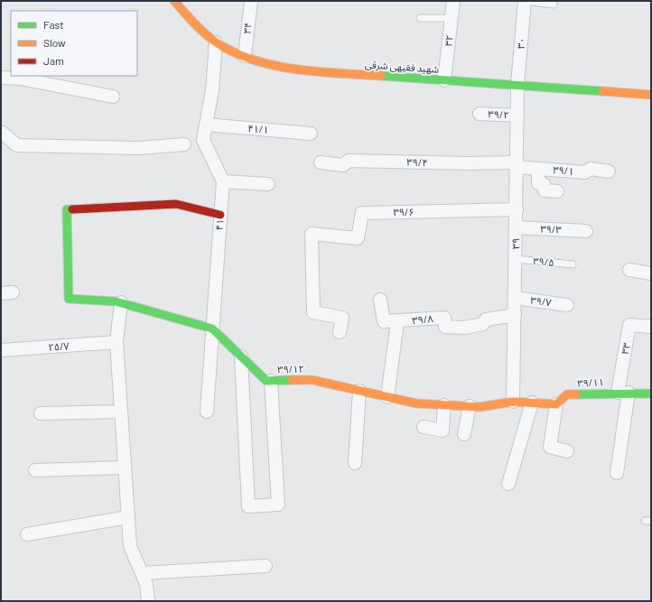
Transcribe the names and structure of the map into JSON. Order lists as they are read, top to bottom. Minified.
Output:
{"streets":{"street":["۳۴","۳۲","۳۰","شهید فقیهی شرقی","۳۹/۲","۴۱/۱","۳۹/۴","۳۹/۱","۳۹/۶","۴۱","۳۹/۳","۳۹","۳۹/۷","۳۹/۸","۲۵/۷","۳۳","۳۹/۱۲","۳۹/۱۱"],"lane":["۳۹/۵"]},"crossings":[["۳۴","شهید فقیهی شرقی"],["۳۲","شهید فقیهی شرقی"],["۳۰","شهید فقیهی شرقی"],["۳۰","۳۹"],["شهید فقیهی شرقی","۳۹"],["۳۹/۲","۳۹"],["۳۹/۴","۳۹/۱"],["۳۹/۴","۳۹"],["۳۹/۱","۳۹"],["۳۹/۶","۳۹"],["۴۱","۳۹/۱۲"],["۳۹/۳","۳۹"],["۳۹","۳۹/۵"],["۳۹","۳۹/۷"],["۳۹","۳۹/۸"],["۳۹","۳۹/۱۲"],["۳۳","۳۹/۱۱"]],"legend":["Fast","Slow","Jam"]}
